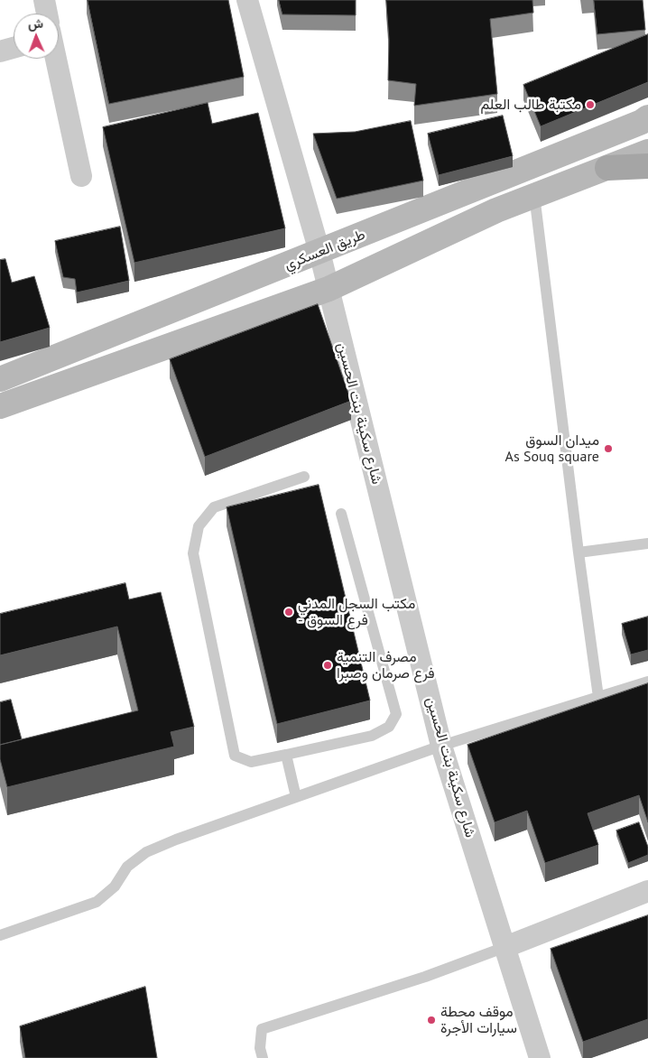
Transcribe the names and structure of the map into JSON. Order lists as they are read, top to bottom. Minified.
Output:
{"streets":{"street":["طريق العسكري","شارع سكينة بنت الحسين"]},"crossings":[["طريق العسكري","شارع سكينة بنت الحسين"]],"places":["مكتبة طالب العلم","ميدان السوق As Souq square","مكتب السجل المدني - فرع السوق","مصرف التنمية فرع صرمان وصبرا","موقف محطة سيارات الأجرة"],"north":"top"}
